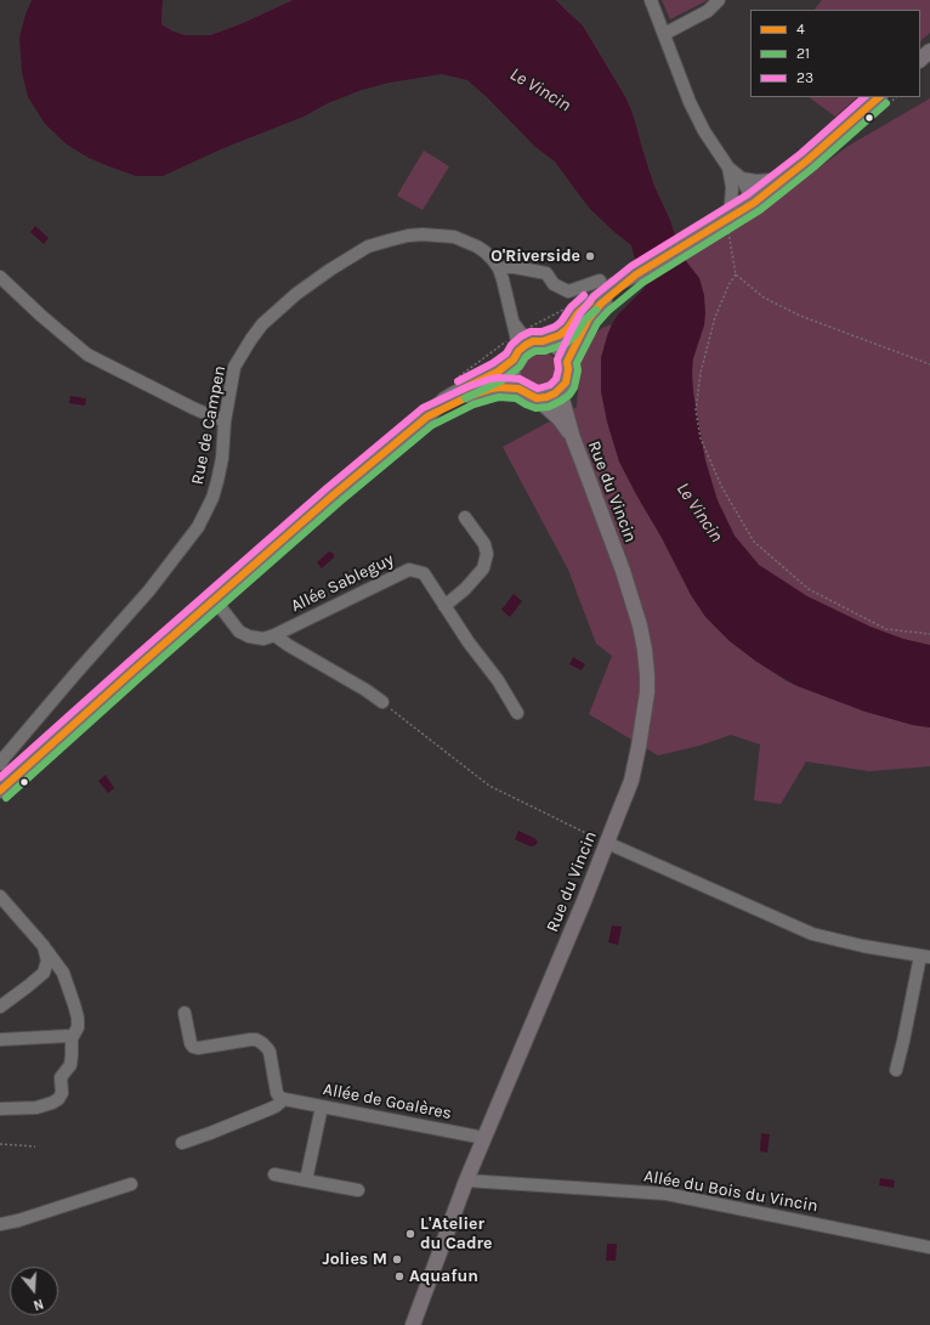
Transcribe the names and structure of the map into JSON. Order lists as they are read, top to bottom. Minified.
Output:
{"streets":{"main road":["Rue du Vincin"],"street":["Rue de Campen","Allée Sableguy","Allée de Goalères","Allée du Bois du Vincin"]},"crossings":[["Rue de Campen","Rue du Vincin"],["Rue du Vincin","Allée de Goalères"],["Rue du Vincin","Allée du Bois du Vincin"]],"water":["Le Vincin"],"places":["O'Riverside","L'Atelier du Cadre","Jolies M","Aquafun"],"lines":["transit line 4","transit line 23","transit line 21"],"legend":["4","21","23"],"north":"bottom"}
